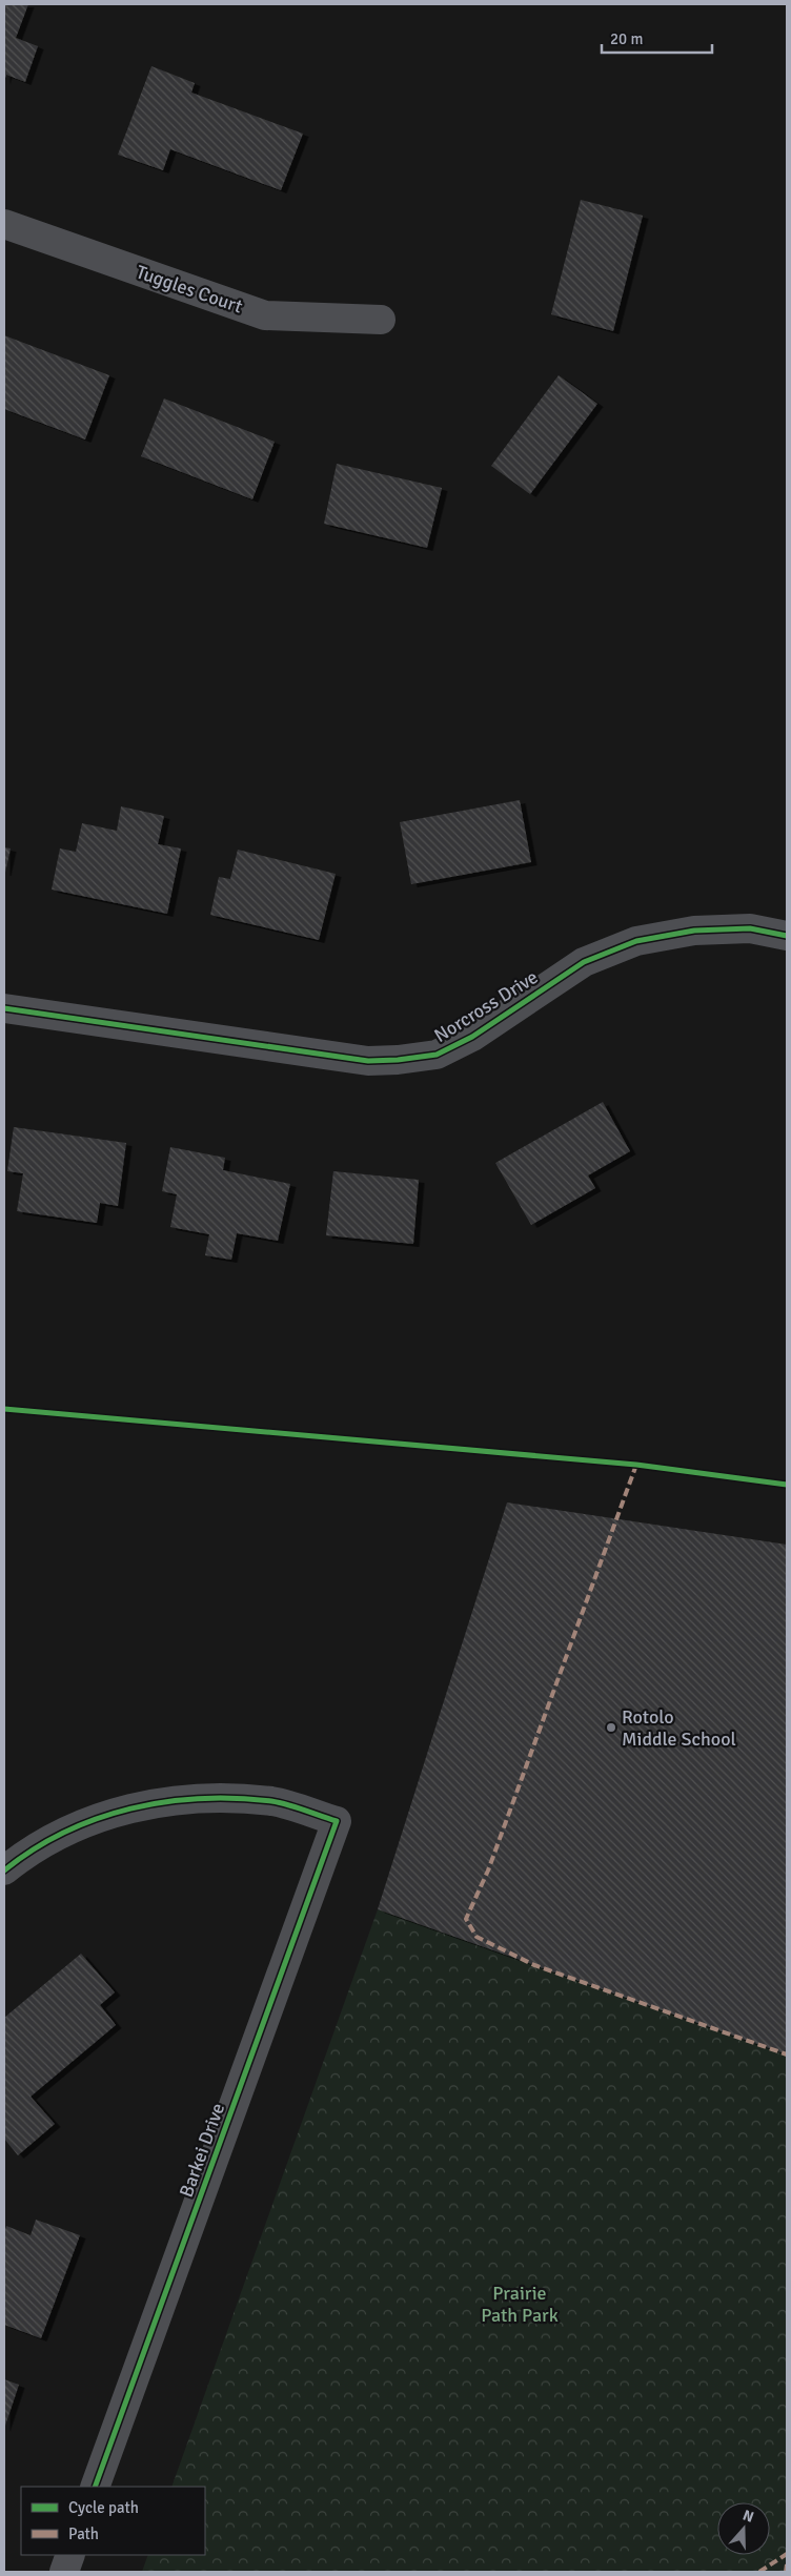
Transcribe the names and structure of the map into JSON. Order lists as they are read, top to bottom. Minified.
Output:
{"streets":{"street":["Tuggles Court","Norcross Drive","Barkei Drive"]},"parks":["Prairie Path Park"],"places":["Rotolo Middle School"],"legend":["Cycle path","Path"],"scale_bar":"20 m","north":"top"}
